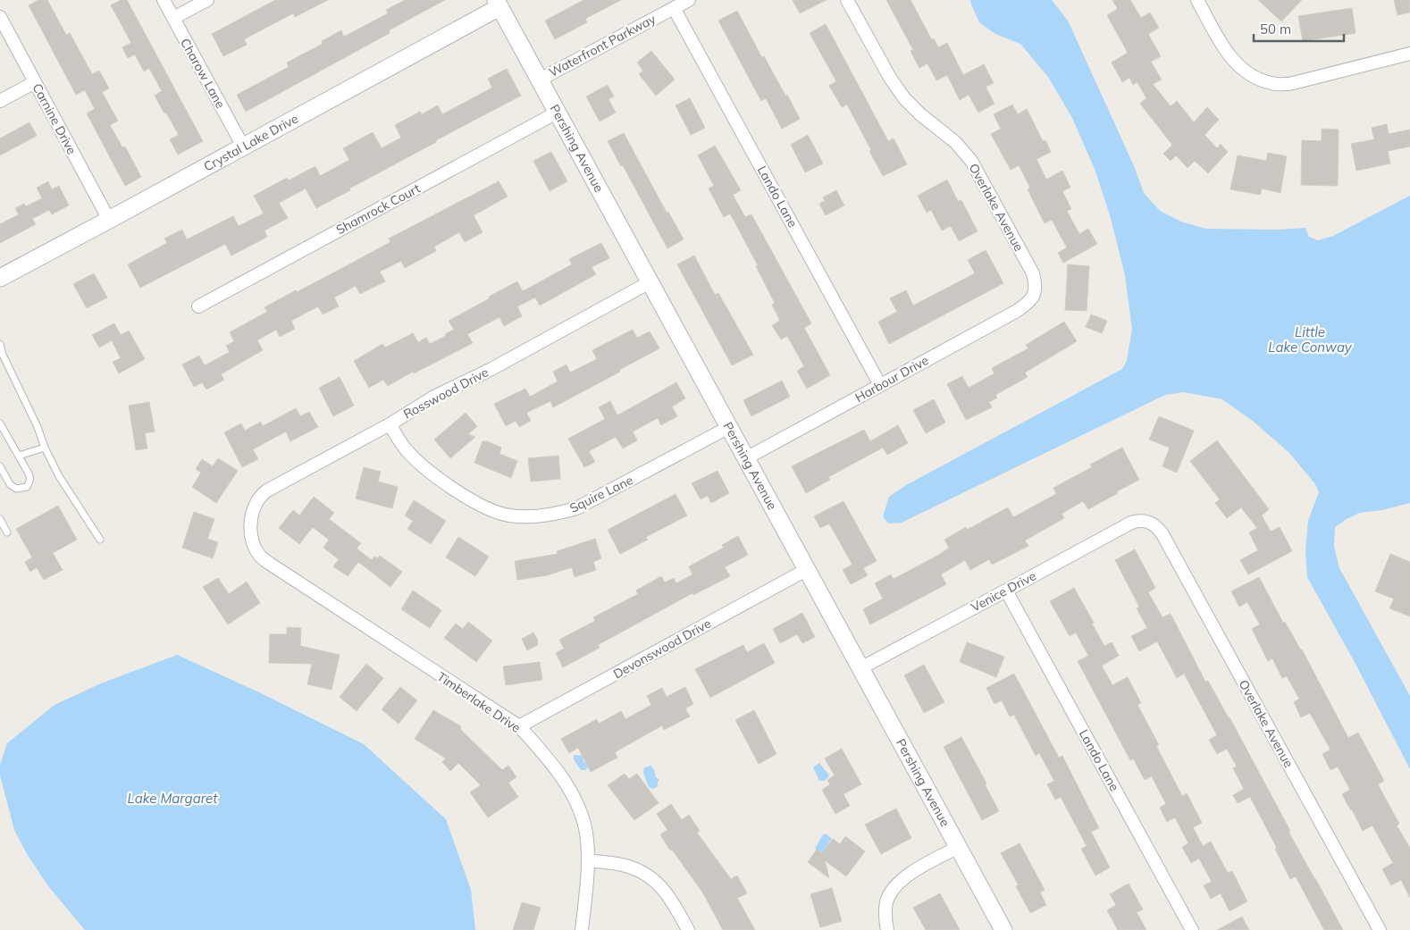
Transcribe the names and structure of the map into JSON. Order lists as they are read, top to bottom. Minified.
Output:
{"streets":{"street":["Waterfront Parkway","Charow Lane","Carnine Drive","Crystal Lake Drive","Pershing Avenue","Lando Lane","Overlake Avenue","Shamrock Court","Harbour Drive","Rosswood Drive","Squire Lane","Venice Drive","Devonswood Drive","Timberlake Drive"]},"crossings":[["Waterfront Parkway","Pershing Avenue"],["Waterfront Parkway","Lando Lane"],["Charow Lane","Crystal Lake Drive"],["Carnine Drive","Crystal Lake Drive"],["Crystal Lake Drive","Pershing Avenue"],["Pershing Avenue","Shamrock Court"],["Pershing Avenue","Harbour Drive"],["Pershing Avenue","Rosswood Drive"],["Pershing Avenue","Squire Lane"],["Pershing Avenue","Venice Drive"],["Pershing Avenue","Devonswood Drive"],["Lando Lane","Harbour Drive"],["Lando Lane","Venice Drive"],["Overlake Avenue","Harbour Drive"],["Overlake Avenue","Venice Drive"],["Rosswood Drive","Squire Lane"],["Rosswood Drive","Timberlake Drive"],["Devonswood Drive","Timberlake Drive"]],"water":["Little Lake Conway","Lake Margaret"],"scale_bar":"50 m"}
